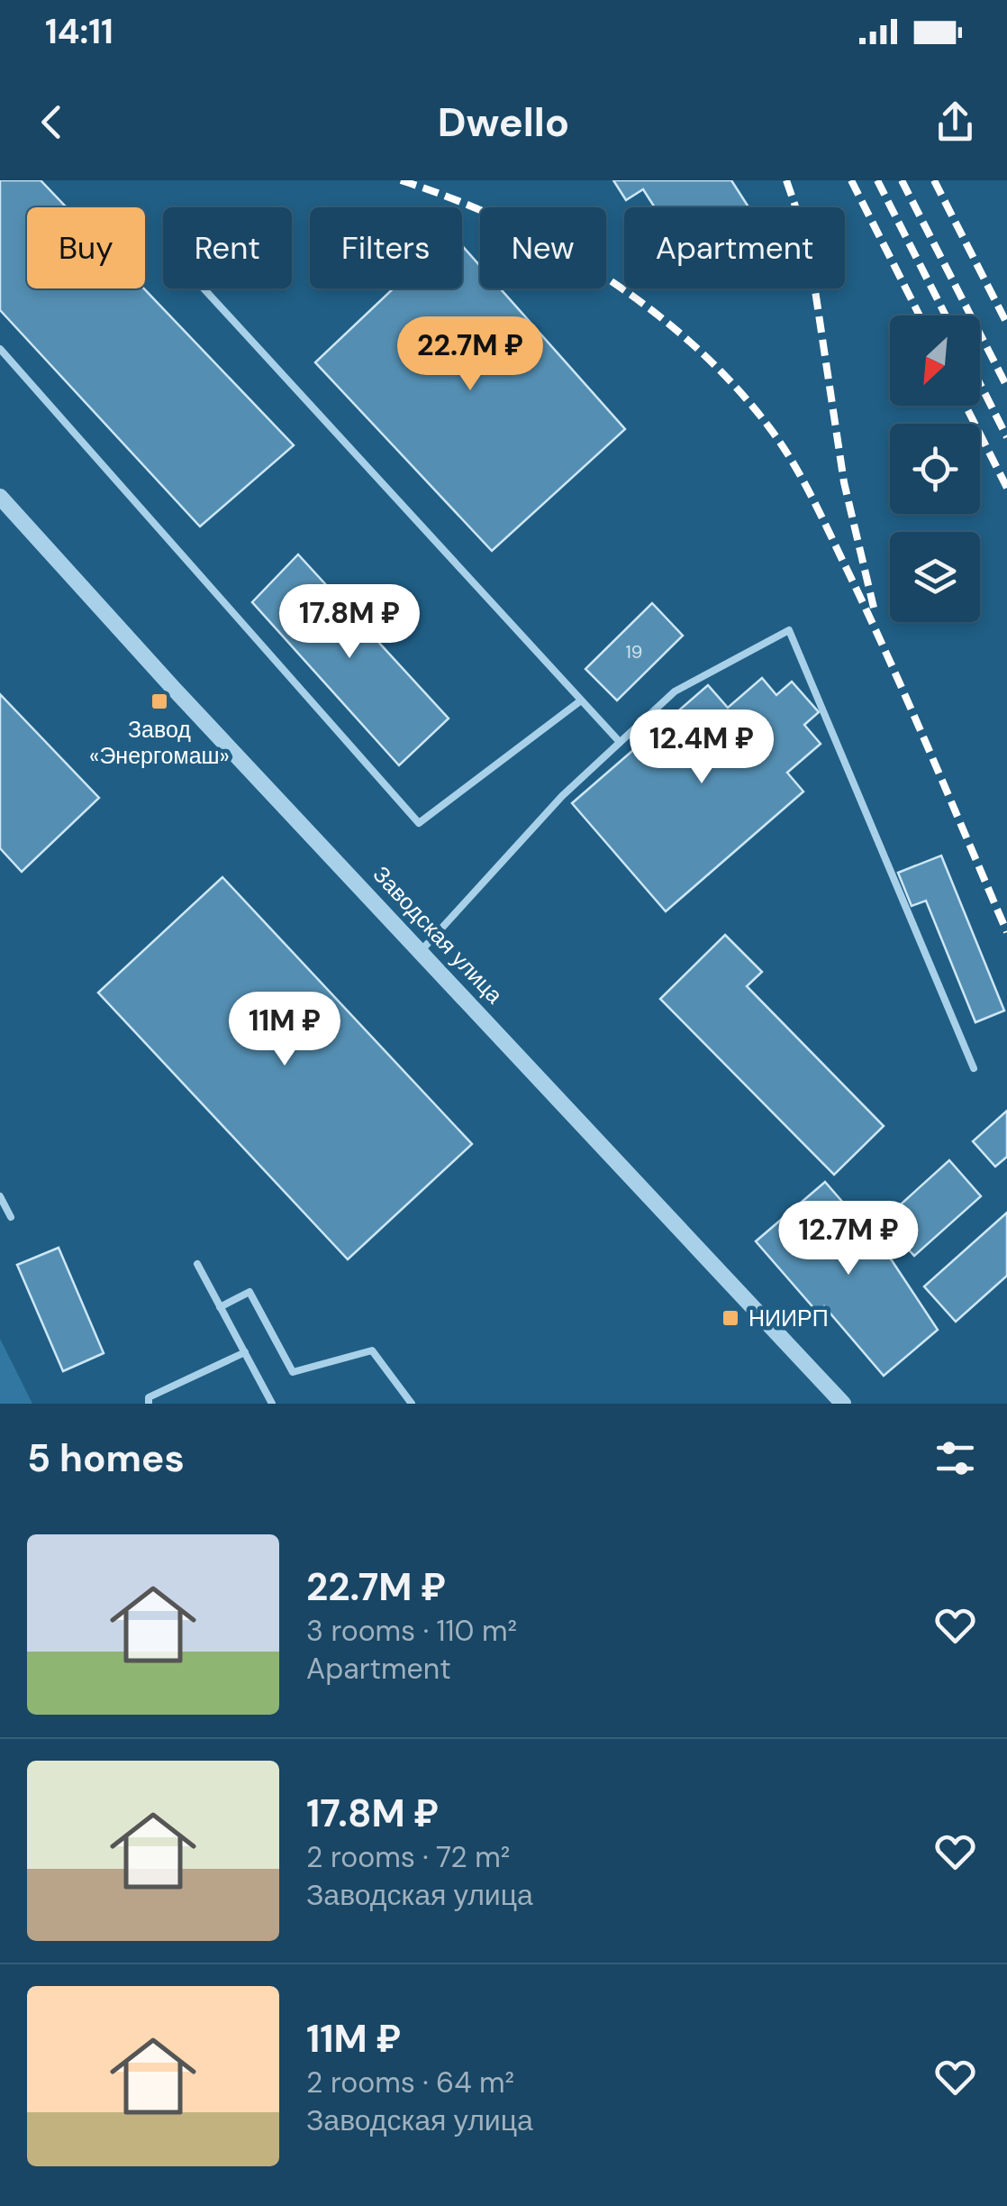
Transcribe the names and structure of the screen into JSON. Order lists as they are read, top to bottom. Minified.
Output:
{"streets":{"street":["Заводская улица"]},"places":{"transit":["Завод «Энергомаш»","НИИРП"]},"house_numbers":["19"],"north":"bottom left","page":{"status":"14:11","header":"Dwello","chip":["Buy","Rent","Filters","New","Apartment"],"price":["22.7M ₽","17.8M ₽","12.4M ₽","11M ₽","12.7M ₽"],"heading":"5 homes","list":[{"name":"22.7M ₽","note":"3 rooms · 110 m² · Apartment"},{"name":"17.8M ₽","note":"2 rooms · 72 m² · Заводская улица"},{"name":"11M ₽","note":"2 rooms · 64 m² · Заводская улица"}]}}
